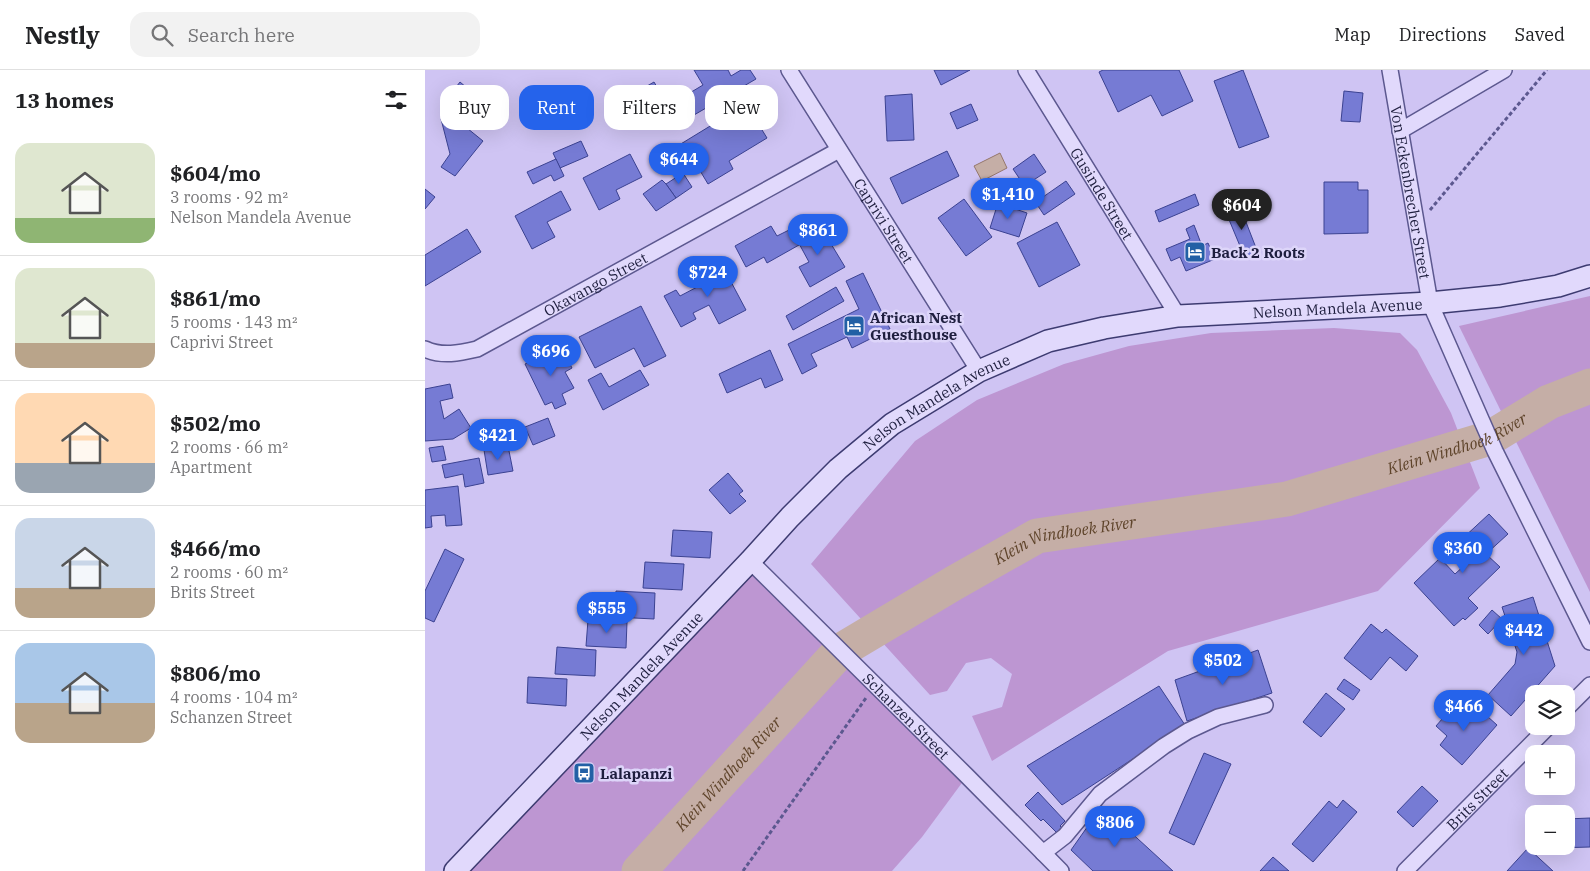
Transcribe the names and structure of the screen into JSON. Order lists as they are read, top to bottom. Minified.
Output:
{"streets":{"main road":["Nelson Mandela Avenue"],"street":["Von Eckenbrecher Street","Gusinde Street","Caprivi Street","Okavango Street","Schanzen Street","Brits Street"]},"crossings":[["Von Eckenbrecher Street","Nelson Mandela Avenue"],["Gusinde Street","Nelson Mandela Avenue"],["Caprivi Street","Okavango Street"],["Caprivi Street","Nelson Mandela Avenue"],["Nelson Mandela Avenue","Schanzen Street"]],"water":["Klein Windhoek River"],"places":{"hotel":["Back 2 Roots","African Nest Guesthouse"],"bus stop":["Lalapanzi"]},"page":{"header":"Nestly","search":"Search here","nav":["Map","Directions","Saved"],"heading":"13 homes","chip":["Buy","Rent","Filters","New"],"list":[{"name":"$604/mo","note":"3 rooms · 92 m² · Nelson Mandela Avenue"},{"name":"$861/mo","note":"5 rooms · 143 m² · Caprivi Street"},{"name":"$502/mo","note":"2 rooms · 66 m² · Apartment"},{"name":"$466/mo","note":"2 rooms · 60 m² · Brits Street"},{"name":"$806/mo","note":"4 rooms · 104 m² · Schanzen Street"}],"price":["$644","$1,410","$604","$861","$724","$696","$421","$360","$555","$442","$502","$466","$806"],"map_buttons":["+","−"]}}
